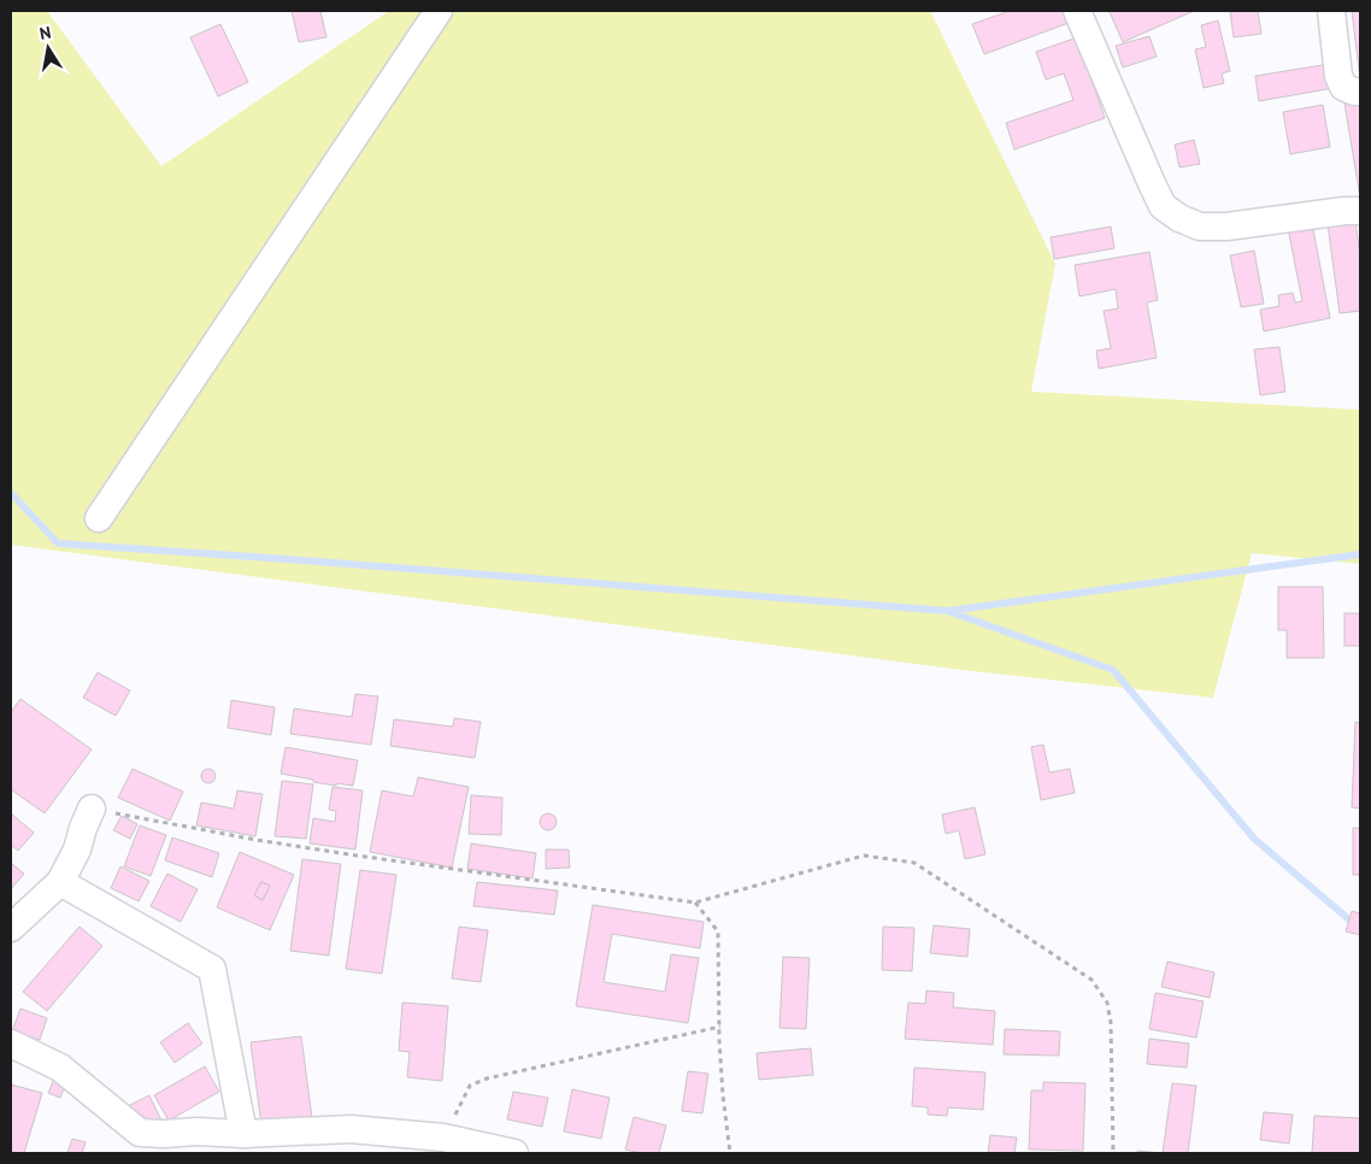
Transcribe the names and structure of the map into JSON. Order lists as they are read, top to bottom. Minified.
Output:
{"north":"top"}
